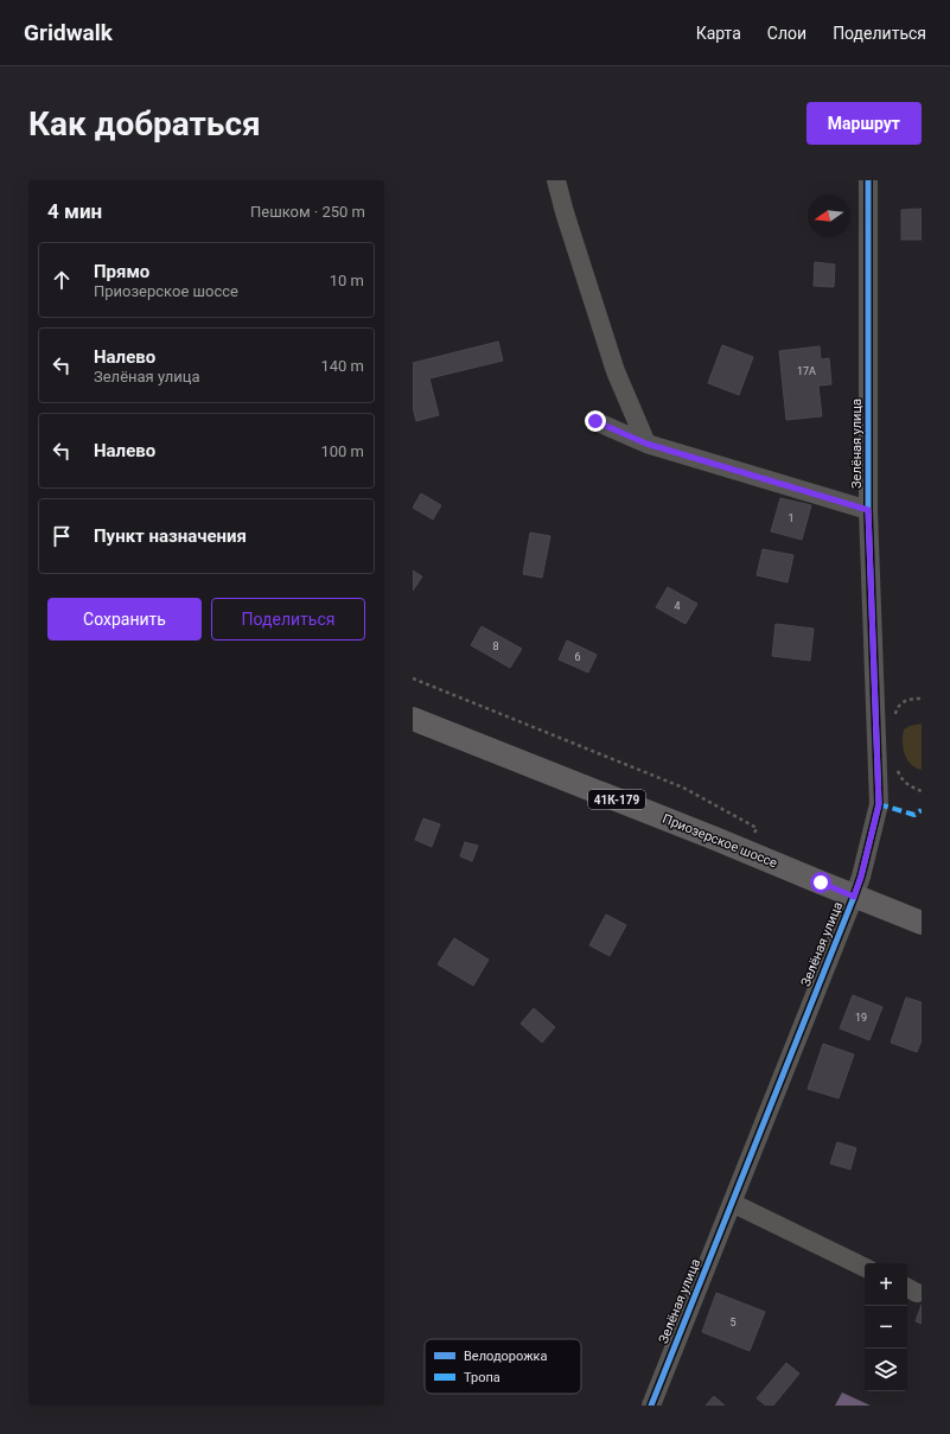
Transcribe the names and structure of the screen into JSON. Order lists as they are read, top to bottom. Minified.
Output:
{"streets":{"main road":["41К-179","Приозерское шоссе"],"street":["Зелёная улица"]},"crossings":[["Зелёная улица","Приозерское шоссе"]],"house_numbers":["17А","1","4","8","6","19","5"],"legend":["Велодорожка","Тропа"],"north":"left","page":{"header":"Gridwalk","nav":["Карта","Слои","Поделиться"],"buttons":["Маршрут",["Сохранить","Поделиться"]],"title":"Как добраться","heading":["4 мин","Пешком · 250 m"],"list":[["Прямо","Приозерское шоссе","10 m"],["Налево","Зелёная улица","140 m"],["Налево","100 m"],"Пункт назначения"],"map_buttons":["+","−"]}}
